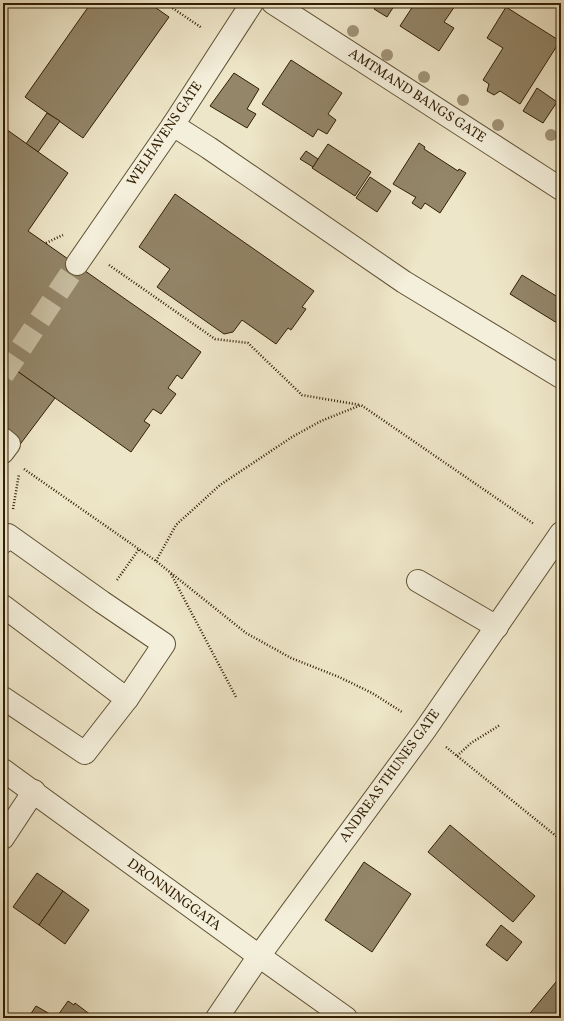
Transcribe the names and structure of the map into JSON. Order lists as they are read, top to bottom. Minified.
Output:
{"streets":{"street":["AMTMAND BANGS GATE","WELHAVENS GATE","ANDREAS THUNES GATE","DRONNINGGATA"]},"crossings":[["ANDREAS THUNES GATE","DRONNINGGATA"]]}
